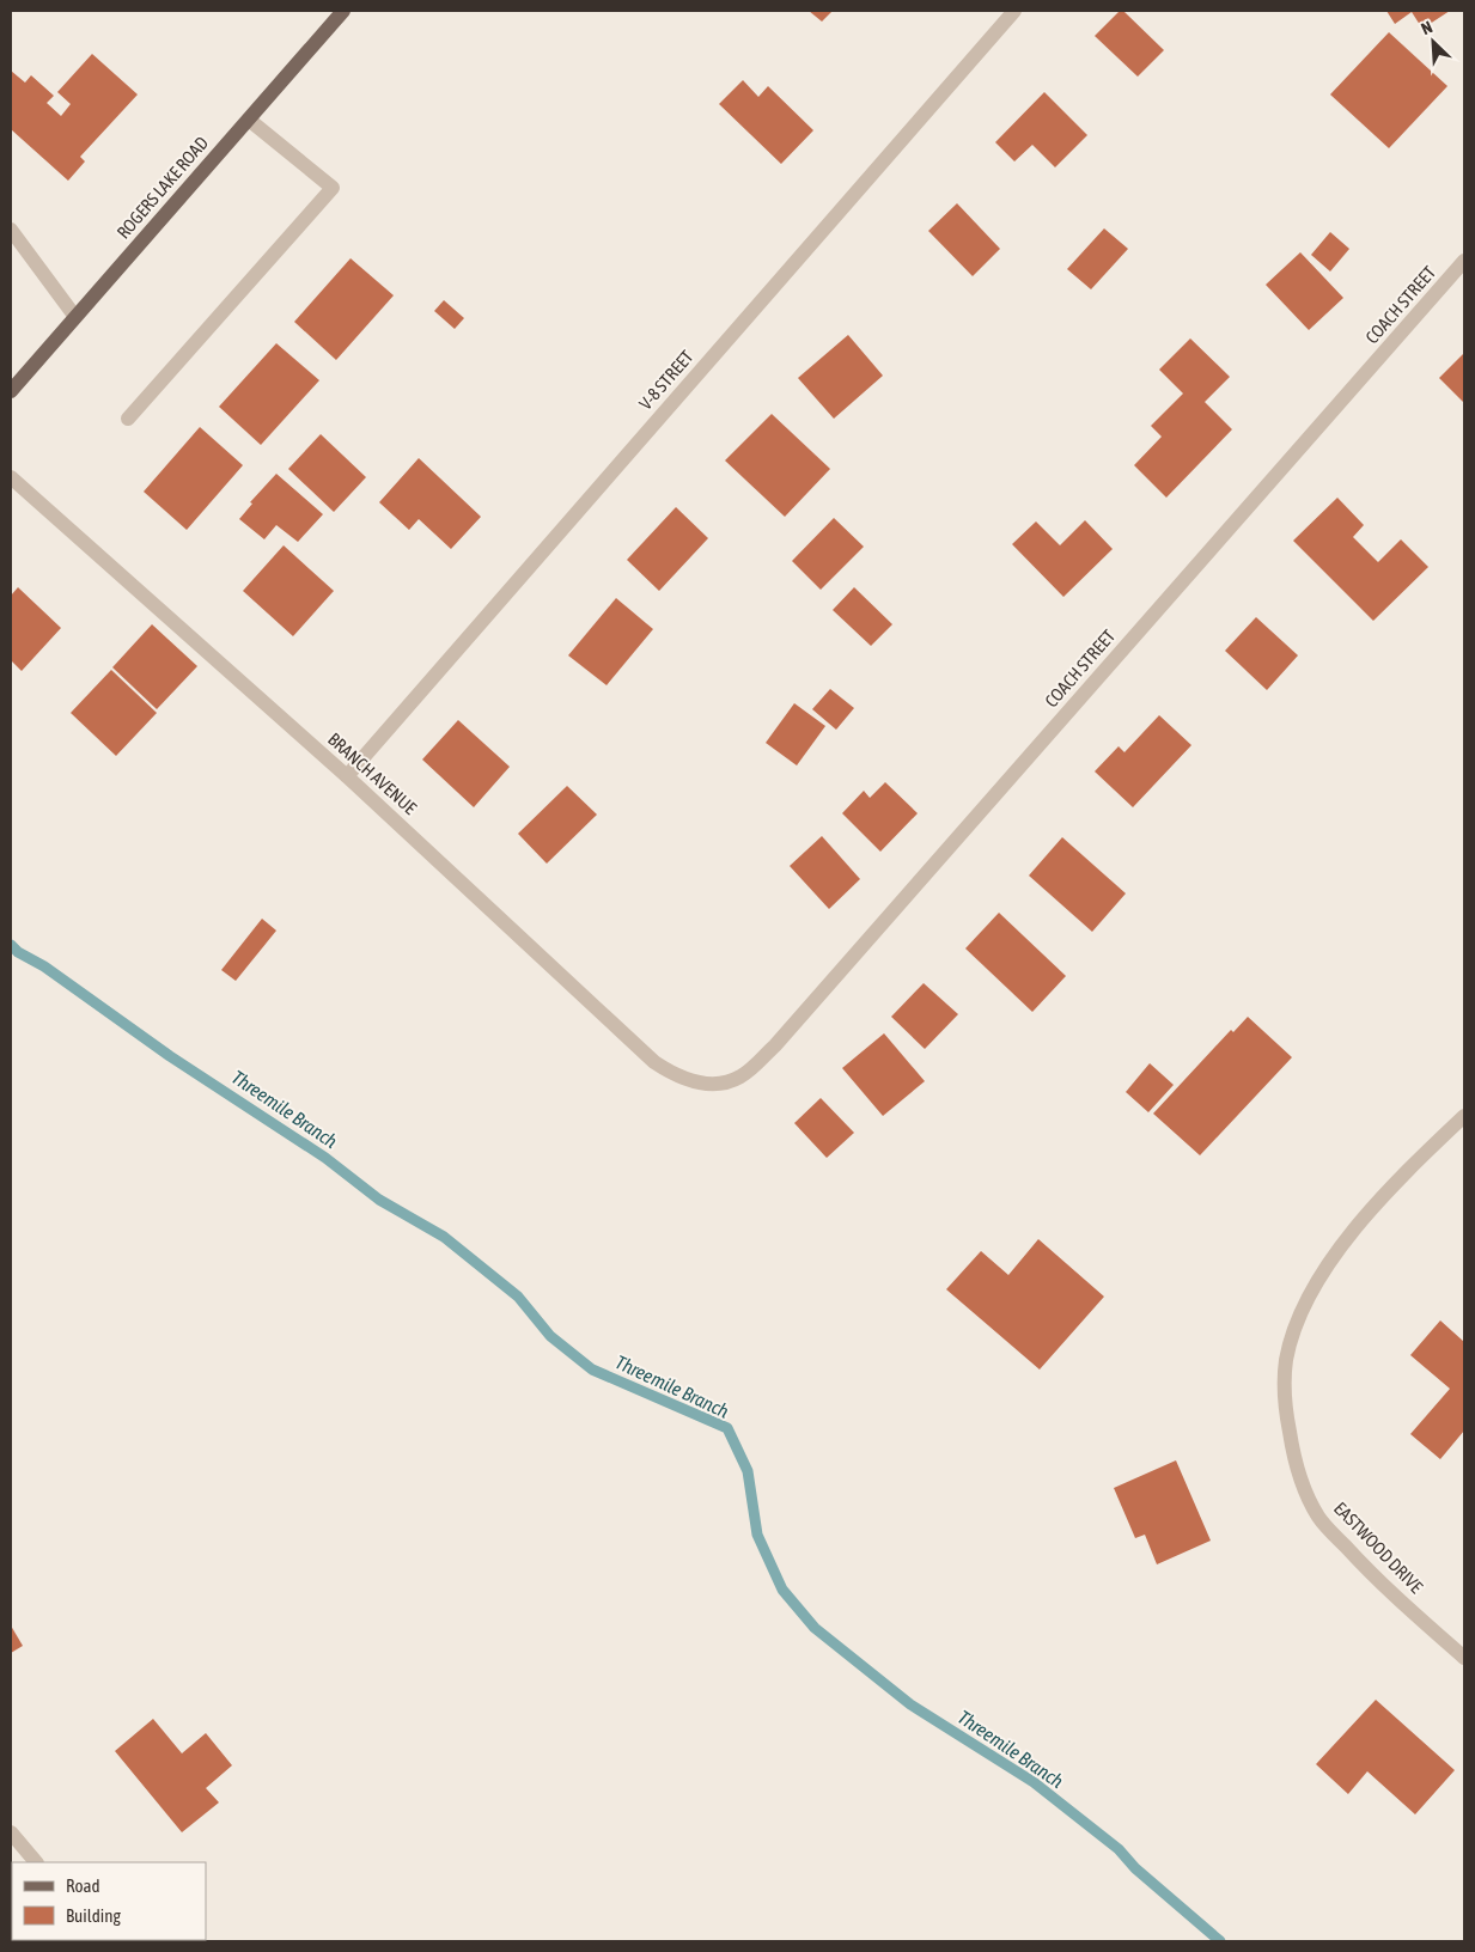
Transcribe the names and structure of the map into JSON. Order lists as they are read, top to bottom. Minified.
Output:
{"streets":{"main road":["ROGERS LAKE ROAD"],"street":["COACH STREET","V-8 STREET","BRANCH AVENUE","EASTWOOD DRIVE"]},"crossings":[["COACH STREET","BRANCH AVENUE"],["V-8 STREET","BRANCH AVENUE"]],"water":["Threemile Branch"],"legend":["Road","Building"],"north":"top left"}
